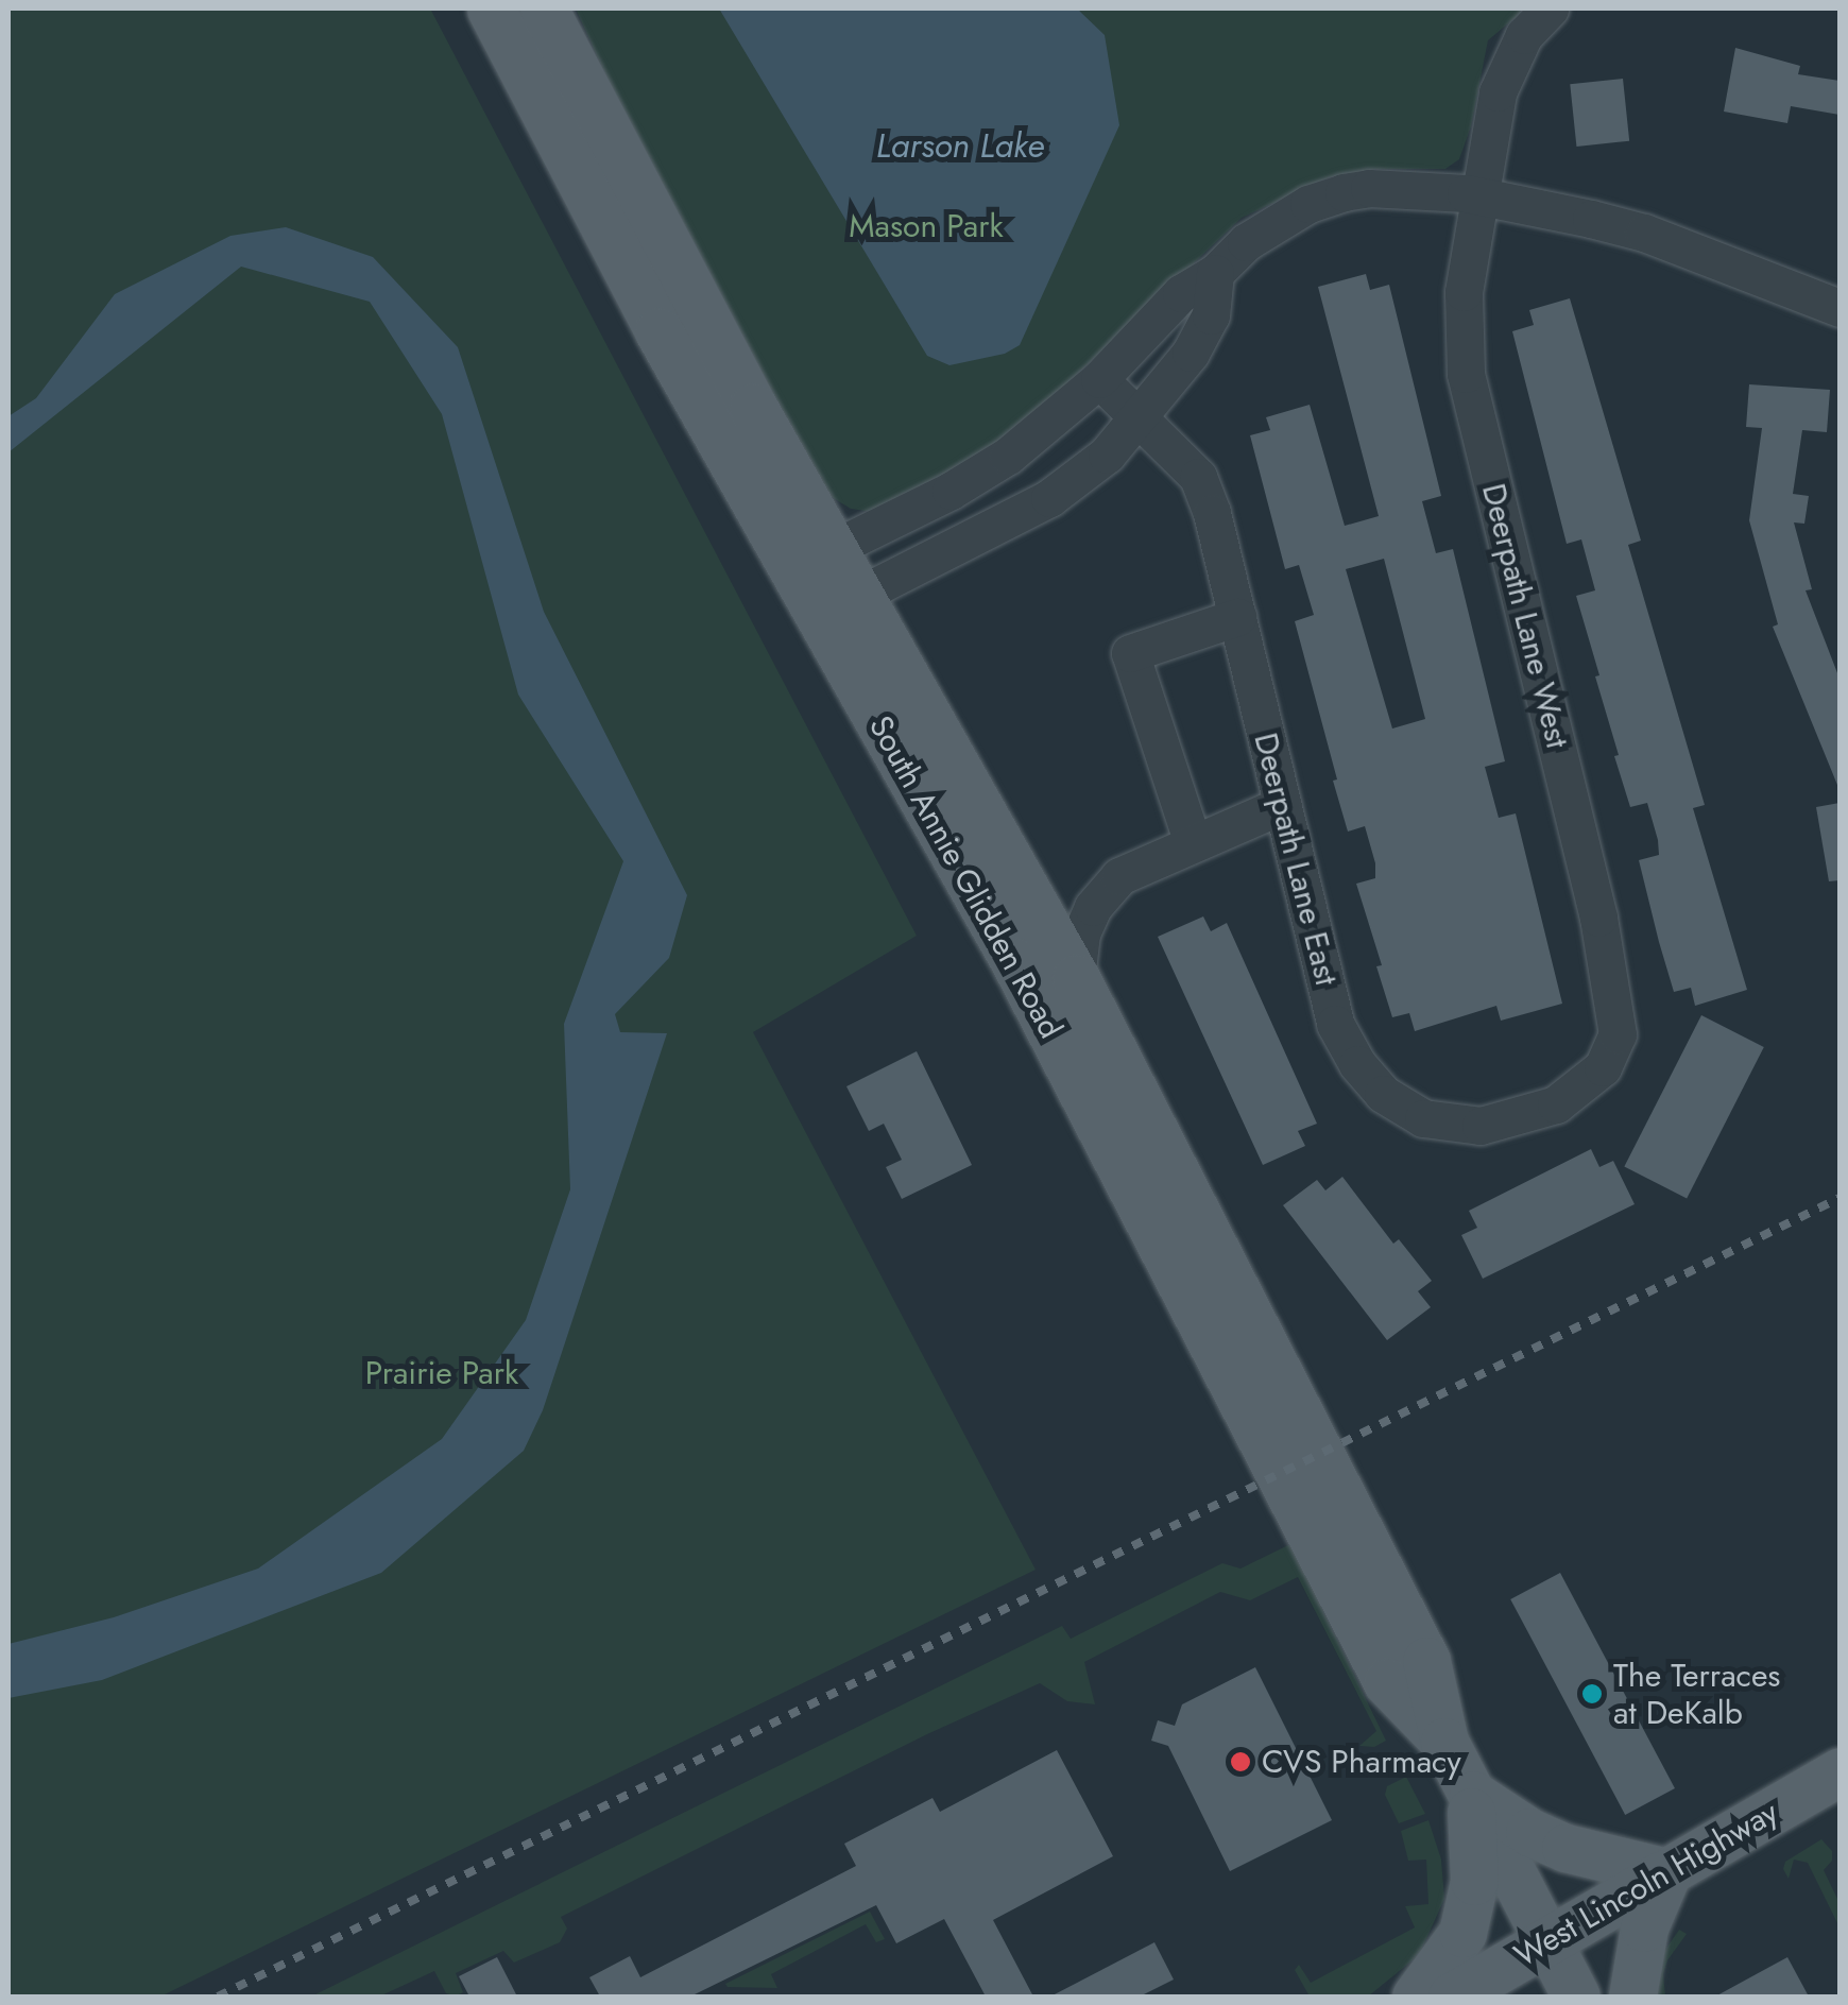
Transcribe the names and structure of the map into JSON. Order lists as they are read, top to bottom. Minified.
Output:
{"streets":{"main road":["South Annie Glidden Road","West Lincoln Highway"],"street":["Deerpath Lane West","Deerpath Lane East"]},"crossings":[["Deerpath Lane West","Deerpath Lane East"],["South Annie Glidden Road","West Lincoln Highway"]],"water":["Larson Lake"],"parks":["Mason Park","Prairie Park"],"places":["The Terraces at DeKalb","CVS Pharmacy"]}
